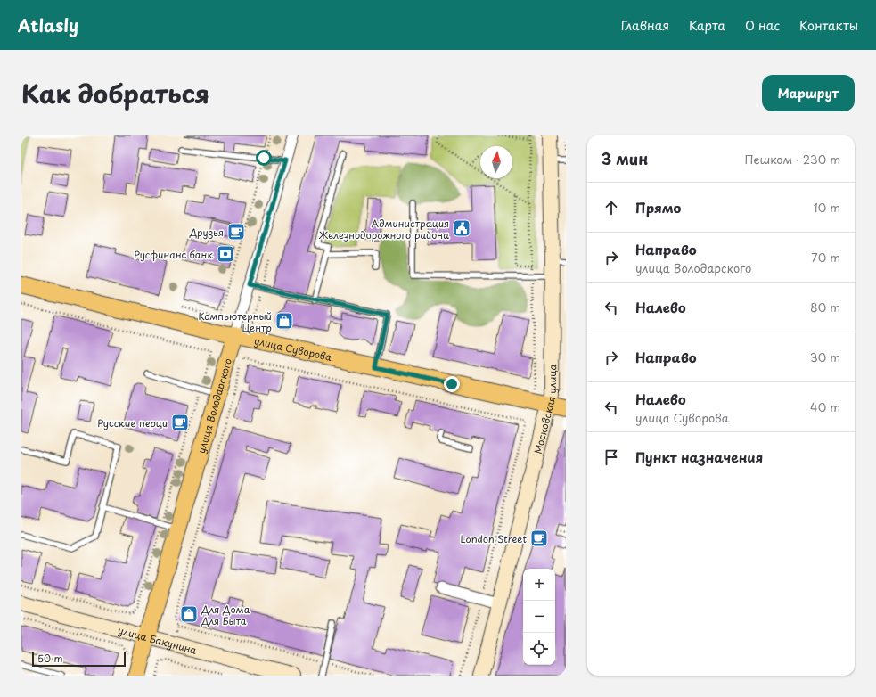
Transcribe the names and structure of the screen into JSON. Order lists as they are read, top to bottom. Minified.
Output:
{"streets":{"main road":["улица Суворова","улица Володарского","Московская улица","улица Бакунина"]},"crossings":[["улица Суворова","улица Володарского"],["улица Суворова","Московская улица"],["улица Володарского","улица Бакунина"]],"places":{"public building":["Администрация Железнодорожного района"],"cafe":["Друзья","Русские перци","London Street"],"bank":["Русфинанс банк"],"shop":["Компьютерный Центр","Для Дома Для Быта"]},"scale_bar":"50 m","north":"top","page":{"header":"Atlasly","nav":["Главная","Карта","О нас","Контакты"],"title":"Как добраться","buttons":"Маршрут","heading":["3 мин","Пешком · 230 m"],"list":[["Прямо","10 m"],["Направо","улица Володарского","70 m"],["Налево","80 m"],["Направо","30 m"],["Налево","улица Суворова","40 m"],"Пункт назначения"],"map_buttons":["+","−"],"scale":"50 m"}}
